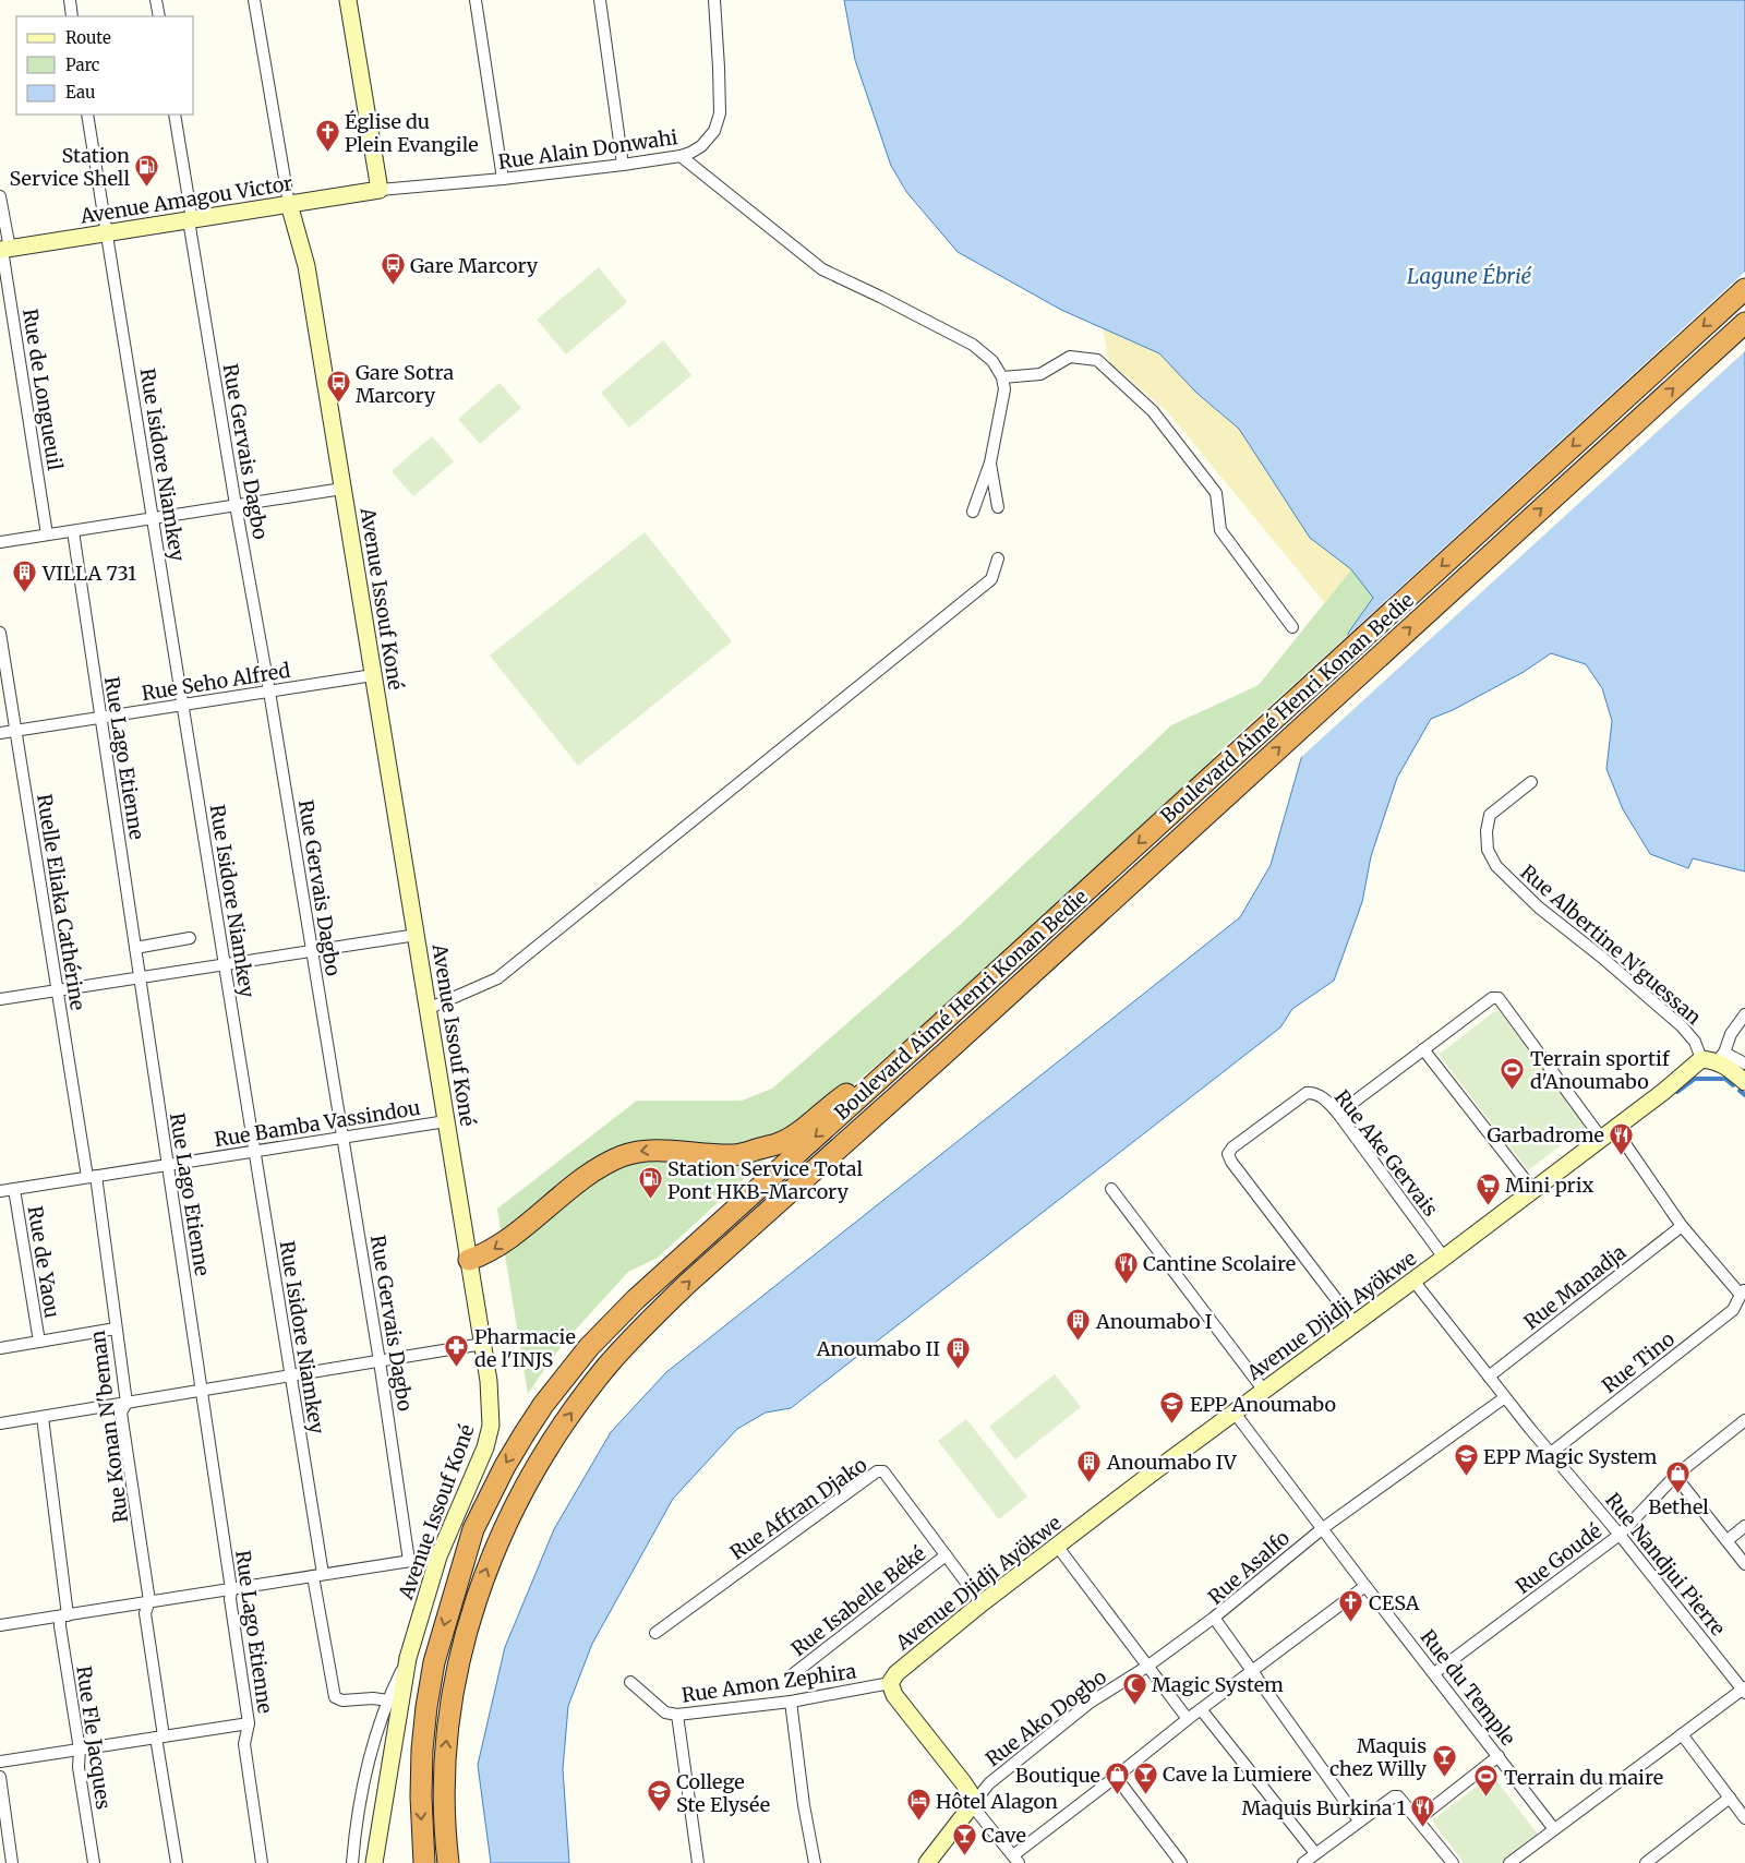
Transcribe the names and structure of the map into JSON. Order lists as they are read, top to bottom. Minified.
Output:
{"streets":{"highway":["Boulevard Aimé Henri Konan Bedie"],"street":["Rue Alain Donwahi","Avenue Amagou Victor","Rue de Longueuil","Rue Gervais Dagbo","Rue Isidore Niamkey","Avenue Issouf Koné","Rue Seho Alfred","Rue Lago Etienne","Ruelle Eliaka Cathérine","Rue Albertine N'guessan","Rue Bamba Vassindou","Rue Ake Gervais","Rue de Yaou","Rue Manadja","Avenue Djidji Ayökwe","Rue Tino","Rue Konan N'beman","Rue Affran Djako","Rue Goudé","Rue Nandjui Pierre","Rue Asalfo","Rue Isabelle Béké","Rue Amon Zephira","Rue du Temple","Rue Ako Dogbo","Rue Fle Jacques"]},"crossings":[["Rue Alain Donwahi","Avenue Amagou Victor"],["Avenue Amagou Victor","Rue de Longueuil"],["Avenue Amagou Victor","Rue Gervais Dagbo"],["Avenue Amagou Victor","Rue Isidore Niamkey"],["Avenue Amagou Victor","Avenue Issouf Koné"],["Rue Gervais Dagbo","Rue Seho Alfred"],["Rue Gervais Dagbo","Rue Bamba Vassindou"],["Rue Isidore Niamkey","Rue Seho Alfred"],["Rue Isidore Niamkey","Rue Bamba Vassindou"],["Avenue Issouf Koné","Rue Seho Alfred"],["Avenue Issouf Koné","Rue Bamba Vassindou"],["Rue Seho Alfred","Rue Lago Etienne"],["Rue Seho Alfred","Ruelle Eliaka Cathérine"],["Rue Lago Etienne","Rue Bamba Vassindou"],["Ruelle Eliaka Cathérine","Rue Bamba Vassindou"],["Ruelle Eliaka Cathérine","Rue Konan N'beman"],["Rue Albertine N'guessan","Avenue Djidji Ayökwe"],["Rue Bamba Vassindou","Rue de Yaou"],["Rue Bamba Vassindou","Rue Konan N'beman"],["Rue Ake Gervais","Avenue Djidji Ayökwe"],["Rue Manadja","Rue Nandjui Pierre"],["Avenue Djidji Ayökwe","Rue Affran Djako"],["Avenue Djidji Ayökwe","Rue Nandjui Pierre"],["Avenue Djidji Ayökwe","Rue Amon Zephira"],["Avenue Djidji Ayökwe","Rue du Temple"],["Rue Tino","Rue Nandjui Pierre"],["Rue Affran Djako","Rue Isabelle Béké"],["Rue Goudé","Rue Nandjui Pierre"],["Rue Goudé","Rue du Temple"],["Rue Nandjui Pierre","Rue Asalfo"],["Rue Asalfo","Rue du Temple"],["Rue Asalfo","Rue Ako Dogbo"]],"water":["Lagune Ébrié"],"places":{"church":["Église du Plein Evangile","CESA"],"fuel station":["Station Service Shell","Station Service Total Pont HKB-Marcory"],"bus stop":["Gare Marcory","Gare Sotra Marcory"],"building":["VILLA 731","Anoumabo I","Anoumabo II","Anoumabo IV"],"sports":["Terrain sportif d'Anoumabo","Terrain du maire"],"restaurant":["Garbadrome","Cantine Scolaire","Maquis Burkina 1"],"supermarket":["Mini prix"],"pharmacy":["Pharmacie de l'INJS"],"school or university":["EPP Anoumabo","EPP Magic System","College Ste Elysée"],"shop":["Bethel","Boutique"],"mosque":["Magic System"],"bar":["Maquis chez Willy","Cave la Lumiere","Cave"],"hotel":["Hôtel Alagon"]},"legend":["Route","Parc","Eau"]}
